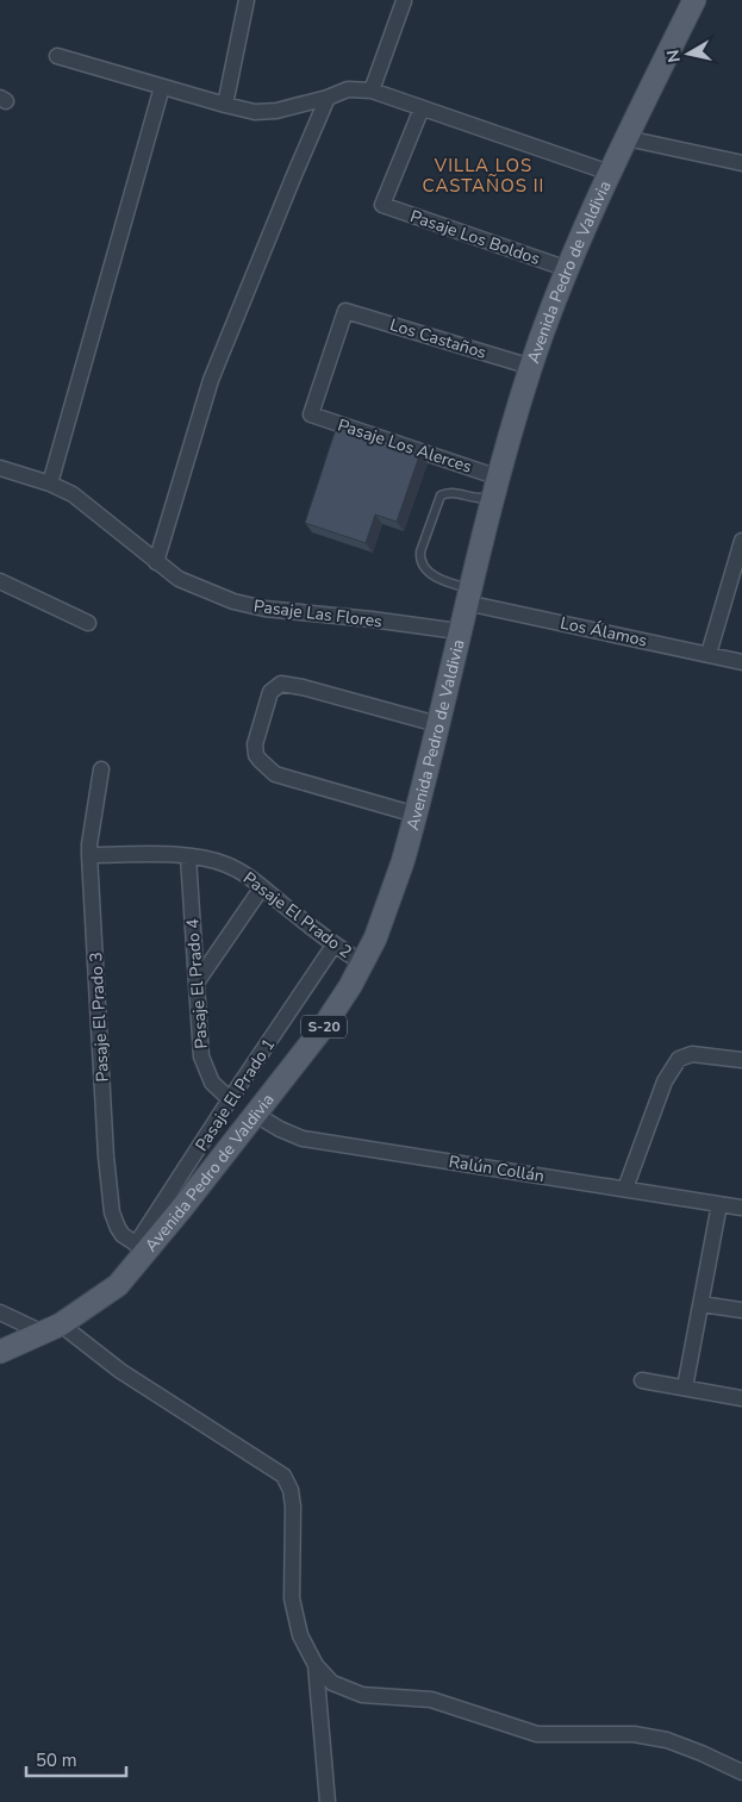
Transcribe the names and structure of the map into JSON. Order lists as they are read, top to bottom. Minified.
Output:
{"streets":{"main road":["Avenida Pedro de Valdivia","S-20"],"street":["Pasaje Los Boldos","Los Castaños","Pasaje Los Alerces","Pasaje Las Flores","Los Álamos","Pasaje El Prado 2","Pasaje El Prado 4","Pasaje El Prado 3","Pasaje El Prado 1","Ralún Collán"]},"crossings":[["Pasaje Los Boldos","Avenida Pedro de Valdivia"],["Avenida Pedro de Valdivia","Los Castaños"],["Avenida Pedro de Valdivia","Pasaje Los Alerces"],["Avenida Pedro de Valdivia","Pasaje Las Flores"],["Avenida Pedro de Valdivia","Los Álamos"],["Avenida Pedro de Valdivia","Pasaje El Prado 2"],["Avenida Pedro de Valdivia","Pasaje El Prado 3"],["Avenida Pedro de Valdivia","Pasaje El Prado 1"],["Avenida Pedro de Valdivia","Ralún Collán"],["Los Castaños","Pasaje Los Alerces"],["Pasaje El Prado 2","Pasaje El Prado 4"],["Pasaje El Prado 2","Pasaje El Prado 3"],["Pasaje El Prado 2","Pasaje El Prado 1"],["Pasaje El Prado 4","Pasaje El Prado 1"],["Pasaje El Prado 3","Pasaje El Prado 1"]],"districts":["VILLA LOS CASTAÑOS II"],"scale_bar":"50 m","north":"left"}
